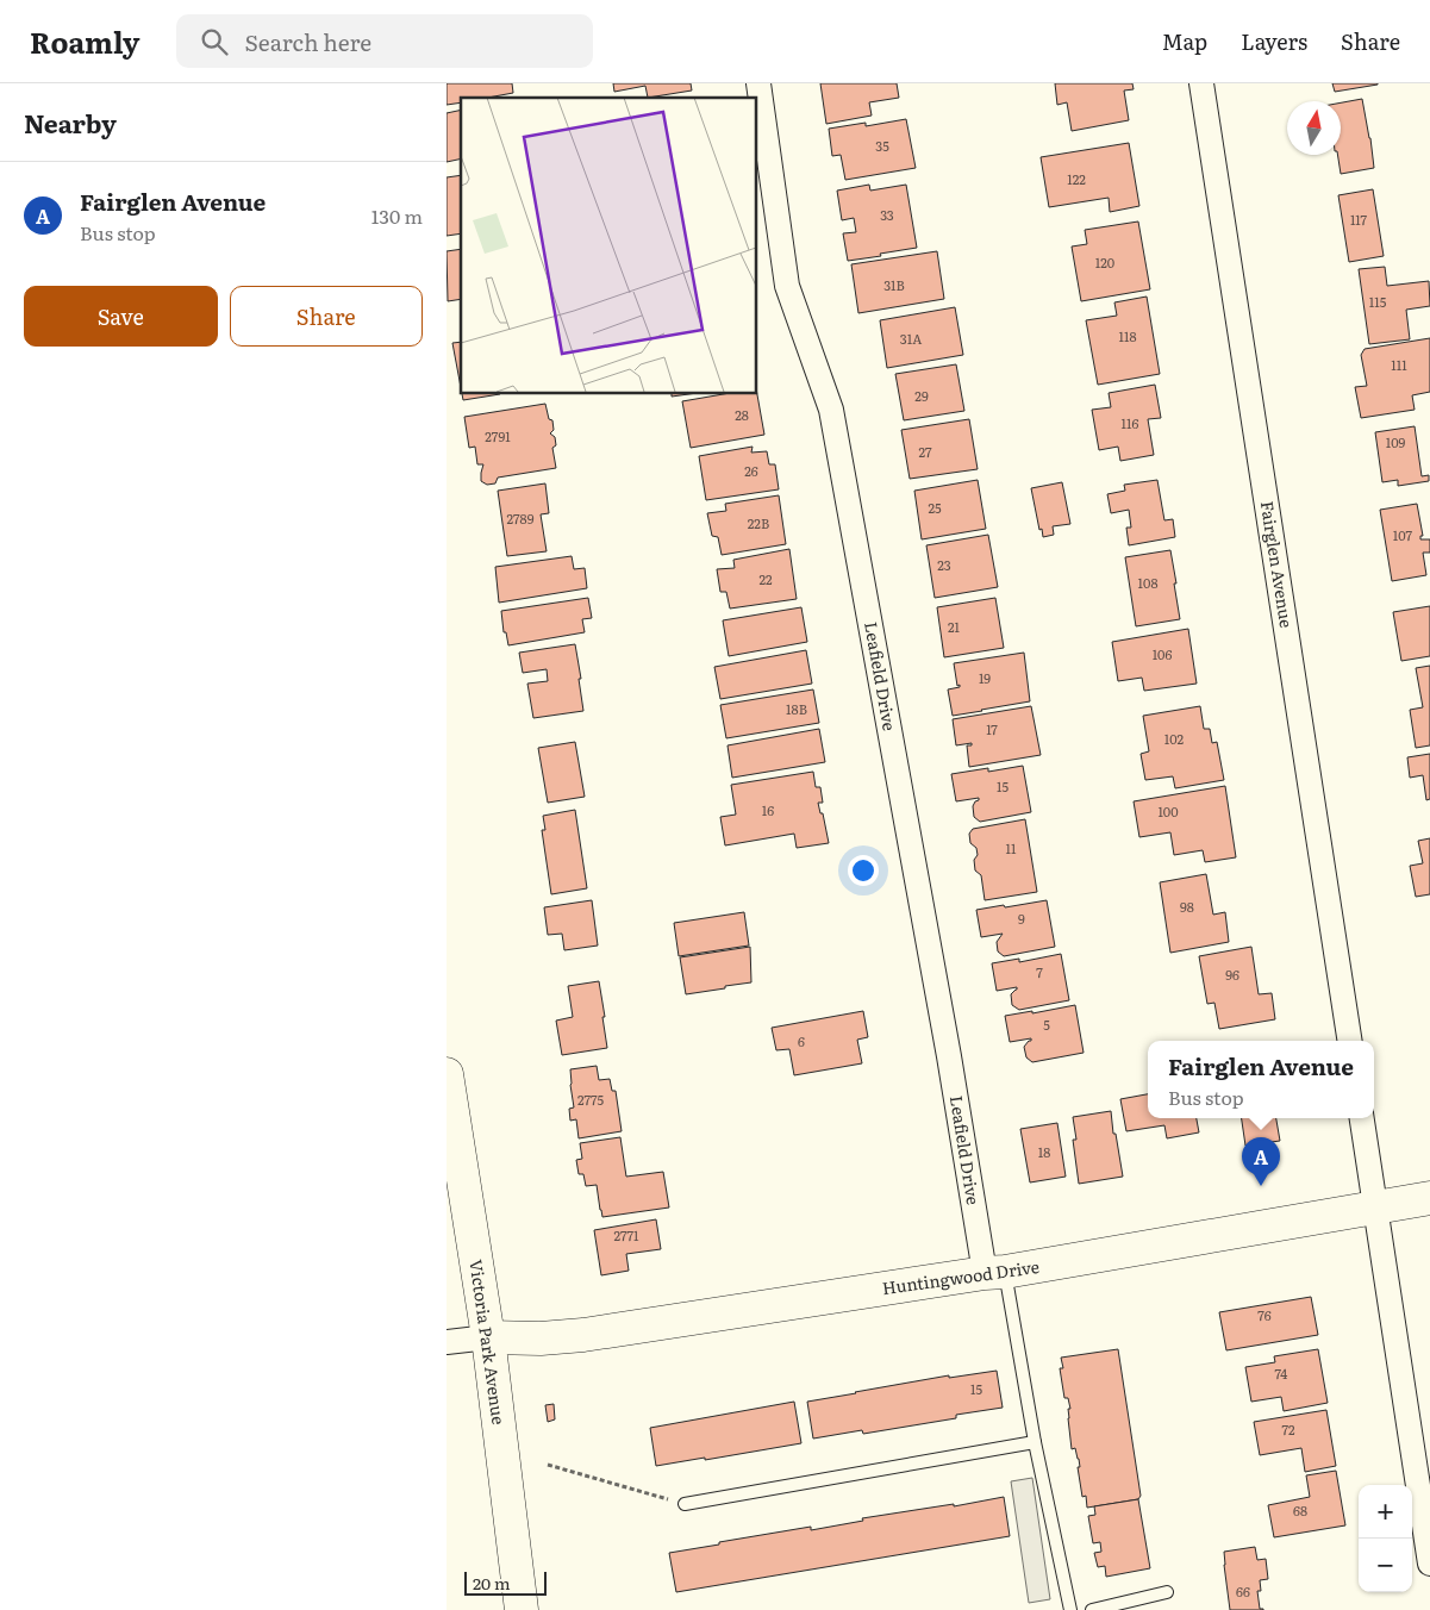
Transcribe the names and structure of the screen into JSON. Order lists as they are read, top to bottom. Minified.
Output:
{"streets":{"street":["Fairglen Avenue","Leafield Drive","Huntingwood Drive","Victoria Park Avenue"]},"crossings":[["Leafield Drive","Huntingwood Drive"],["Huntingwood Drive","Victoria Park Avenue"]],"house_numbers":["35","122","33","117","120","31B","115","118","31A","111","29","28","116","2791","109","27","26","25","2789","22B","107","23","22","108","21","106","19","18B","17","102","15","16","100","11","98","9","7","96","5","6","2775","18","2771","76","74","15","72","68","66"],"scale_bar":"20 m","north":"top","page":{"header":"Roamly","search":"Search here","nav":["Map","Layers","Share"],"heading":"Nearby","list":[{"mark":"A","name":"Fairglen Avenue","note":"Bus stop","value":"130 m"}],"buttons":["Save","Share"],"popup":["Fairglen Avenue","Bus stop"],"pins":"A","map_buttons":["+","−"],"scale":"20 m"}}
